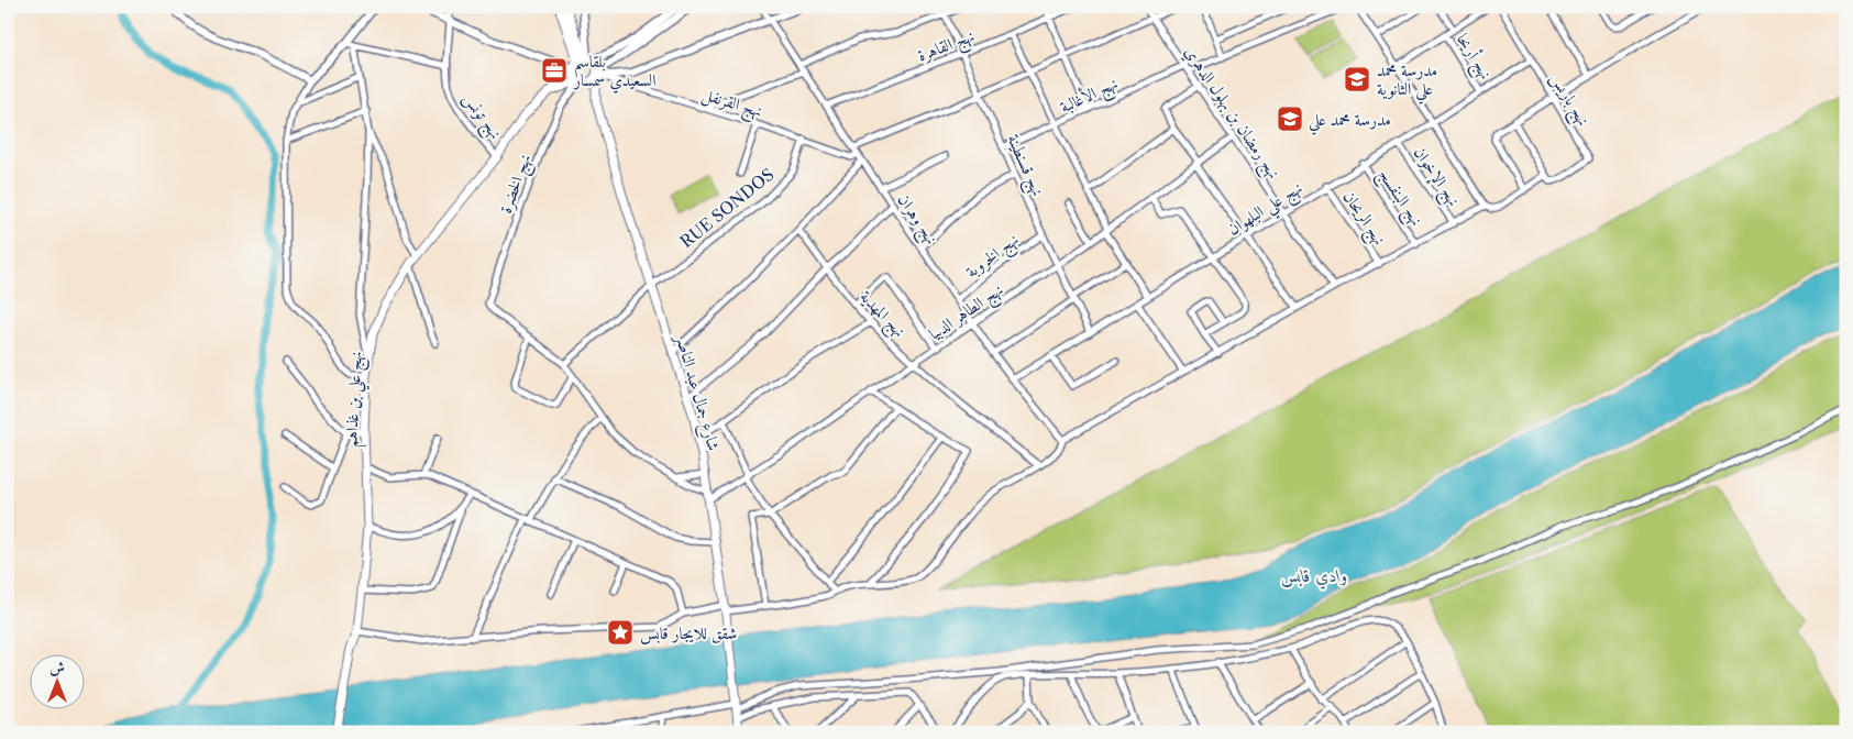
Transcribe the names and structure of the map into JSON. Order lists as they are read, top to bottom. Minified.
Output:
{"streets":{"main road":["شارع جمال عبد الناصر","نهج علي بن غذاهم"],"street":["نهج القاهرة","نهج أريحا","نهج الأغالبة","نهج باريس","نهج القرنفل","نهج رمضان بن بهلول الدهري","نهج تونس","نهج قسنطينة","نهج الإخوان","نهج الخضرة","نهج البنفسج","RUE SONDOS","نهج علي البلهوان","نهج الريحان","نهج وهران","نهج الخروبة","نهج الطاهر الدبيا","نهج المهدية"]},"crossings":[["نهج القاهرة","نهج قسنطينة"],["نهج القاهرة","نهج وهران"],["نهج أريحا","نهج علي البلهوان"],["نهج الأغالبة","نهج رمضان بن بهلول الدهري"],["نهج الأغالبة","نهج قسنطينة"],["نهج باريس","نهج علي البلهوان"],["نهج القرنفل","RUE SONDOS"],["نهج القرنفل","نهج وهران"],["نهج القرنفل","شارع جمال عبد الناصر"],["نهج القرنفل","نهج علي بن غذاهم"],["نهج رمضان بن بهلول الدهري","نهج علي البلهوان"],["نهج رمضان بن بهلول الدهري","نهج الطاهر الدبيا"],["نهج تونس","نهج علي بن غذاهم"],["نهج قسنطينة","نهج علي البلهوان"],["نهج قسنطينة","نهج الخروبة"],["نهج قسنطينة","نهج الطاهر الدبيا"],["نهج الإخوان","نهج علي البلهوان"],["نهج الخضرة","شارع جمال عبد الناصر"],["نهج الخضرة","نهج علي بن غذاهم"],["نهج البنفسج","نهج علي البلهوان"],["RUE SONDOS","شارع جمال عبد الناصر"],["نهج علي البلهوان","نهج الريحان"],["نهج علي البلهوان","نهج وهران"],["نهج وهران","نهج الخروبة"],["نهج وهران","نهج الطاهر الدبيا"],["نهج الطاهر الدبيا","نهج المهدية"],["نهج الطاهر الدبيا","شارع جمال عبد الناصر"],["شارع جمال عبد الناصر","نهج علي بن غذاهم"]],"water":["وادي قابس"],"places":{"office":["بلقاسم السعيدي سمسار"],"school or university":["مدرسة محمد علي الثانوية","مدرسة محمد علي"],"place":["شقق للايجار قابس"]},"north":"top"}
